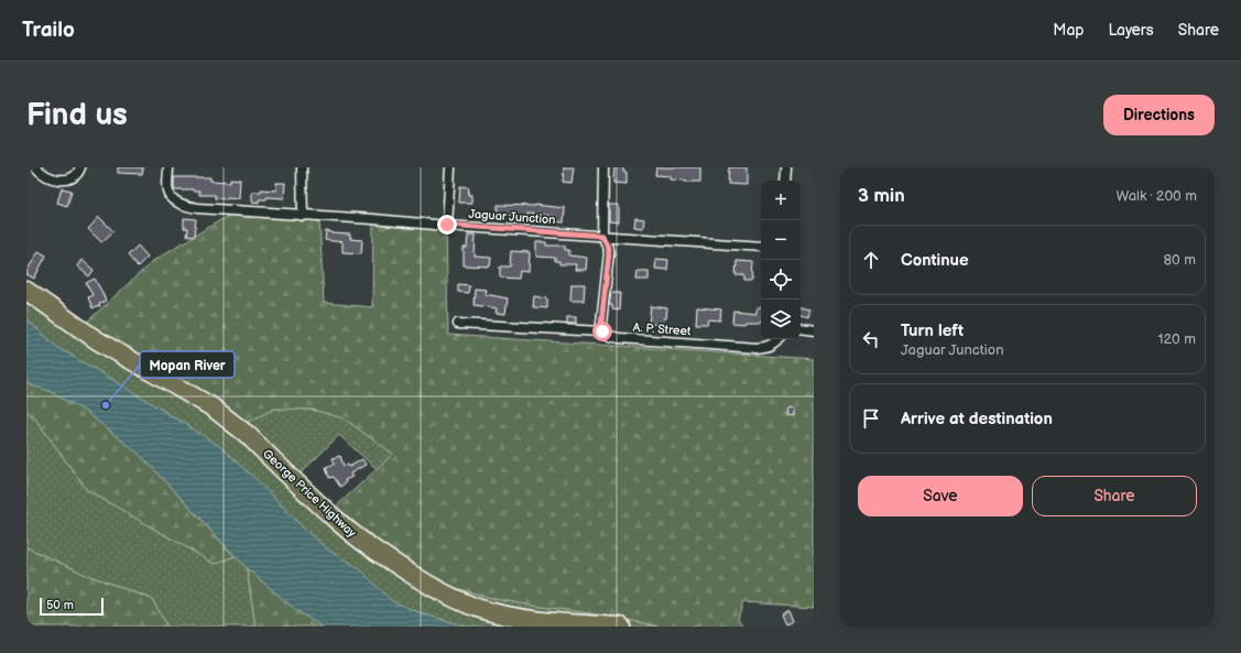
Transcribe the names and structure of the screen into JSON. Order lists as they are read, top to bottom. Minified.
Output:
{"streets":{"highway":["George Price Highway"],"street":["Jaguar Junction","A. P. Street"]},"places":["Mopan River"],"scale_bar":"50 m","page":{"header":"Trailo","nav":["Map","Layers","Share"],"buttons":["Directions",["Save","Share"]],"title":"Find us","heading":["3 min","Walk · 200 m"],"map_buttons":["+","−"],"list":[["Continue","80 m"],["Turn left","Jaguar Junction","120 m"],"Arrive at destination"],"scale":"50 m"}}
